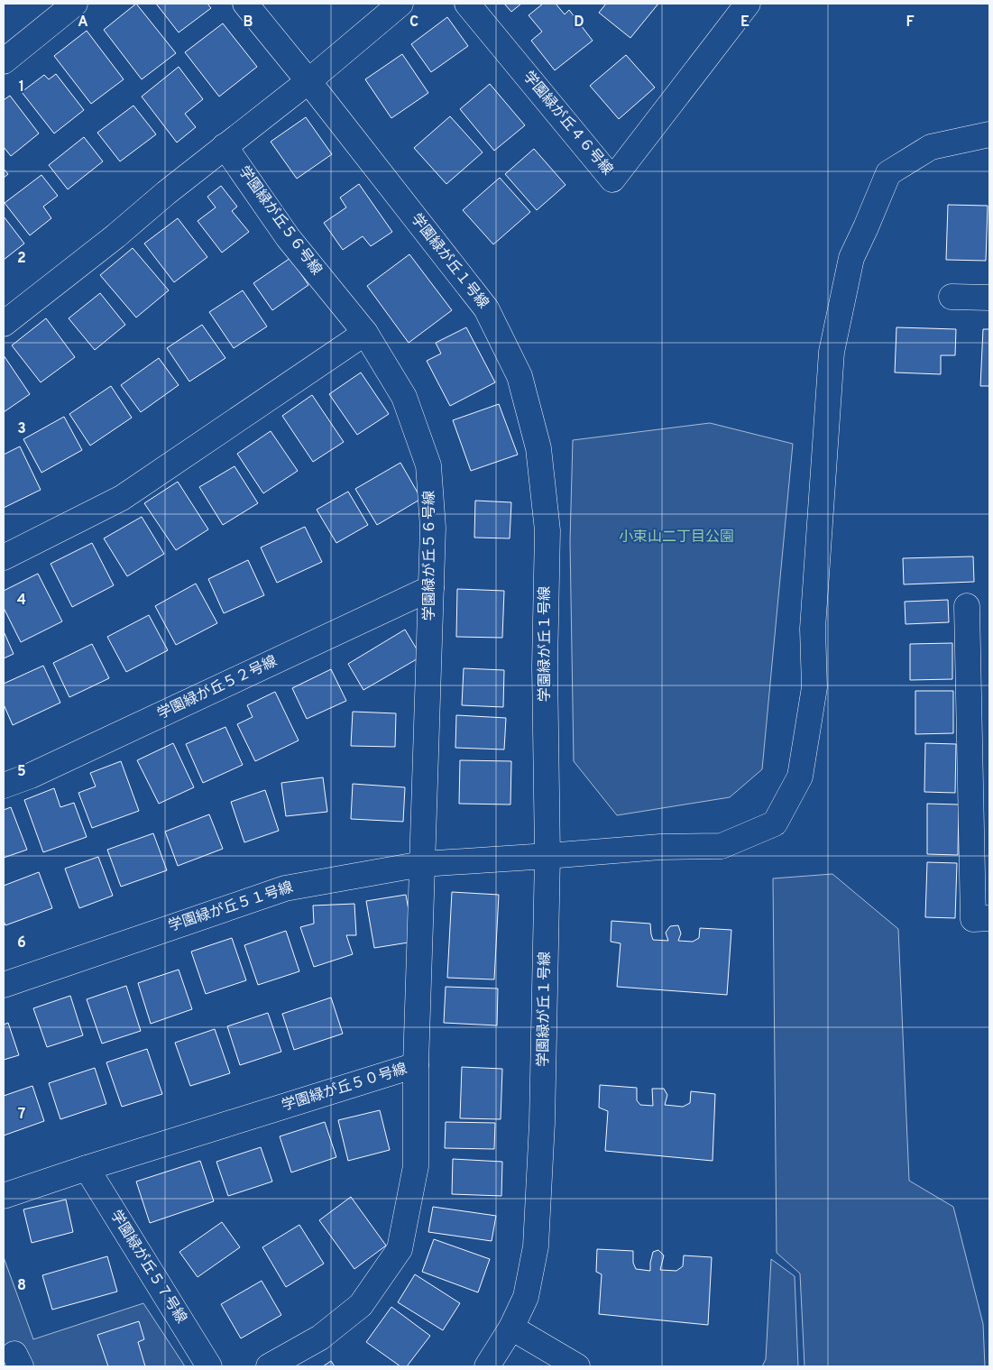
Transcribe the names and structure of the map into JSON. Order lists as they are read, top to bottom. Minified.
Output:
{"streets":{"street":["学園緑が丘４６号線","学園緑が丘５６号線","学園緑が丘１号線","学園緑が丘５２号線","学園緑が丘５１号線","学園緑が丘５０号線","学園緑が丘５７号線"]},"crossings":[["学園緑が丘５６号線","学園緑が丘５２号線"],["学園緑が丘５６号線","学園緑が丘５１号線"],["学園緑が丘５６号線","学園緑が丘５０号線"],["学園緑が丘１号線","学園緑が丘５１号線"],["学園緑が丘５０号線","学園緑が丘５７号線"]],"parks":["小束山二丁目公園"],"grid":{"columns":["A","B","C","D","E","F"],"rows":["1","2","3","4","5","6","7","8"]}}
